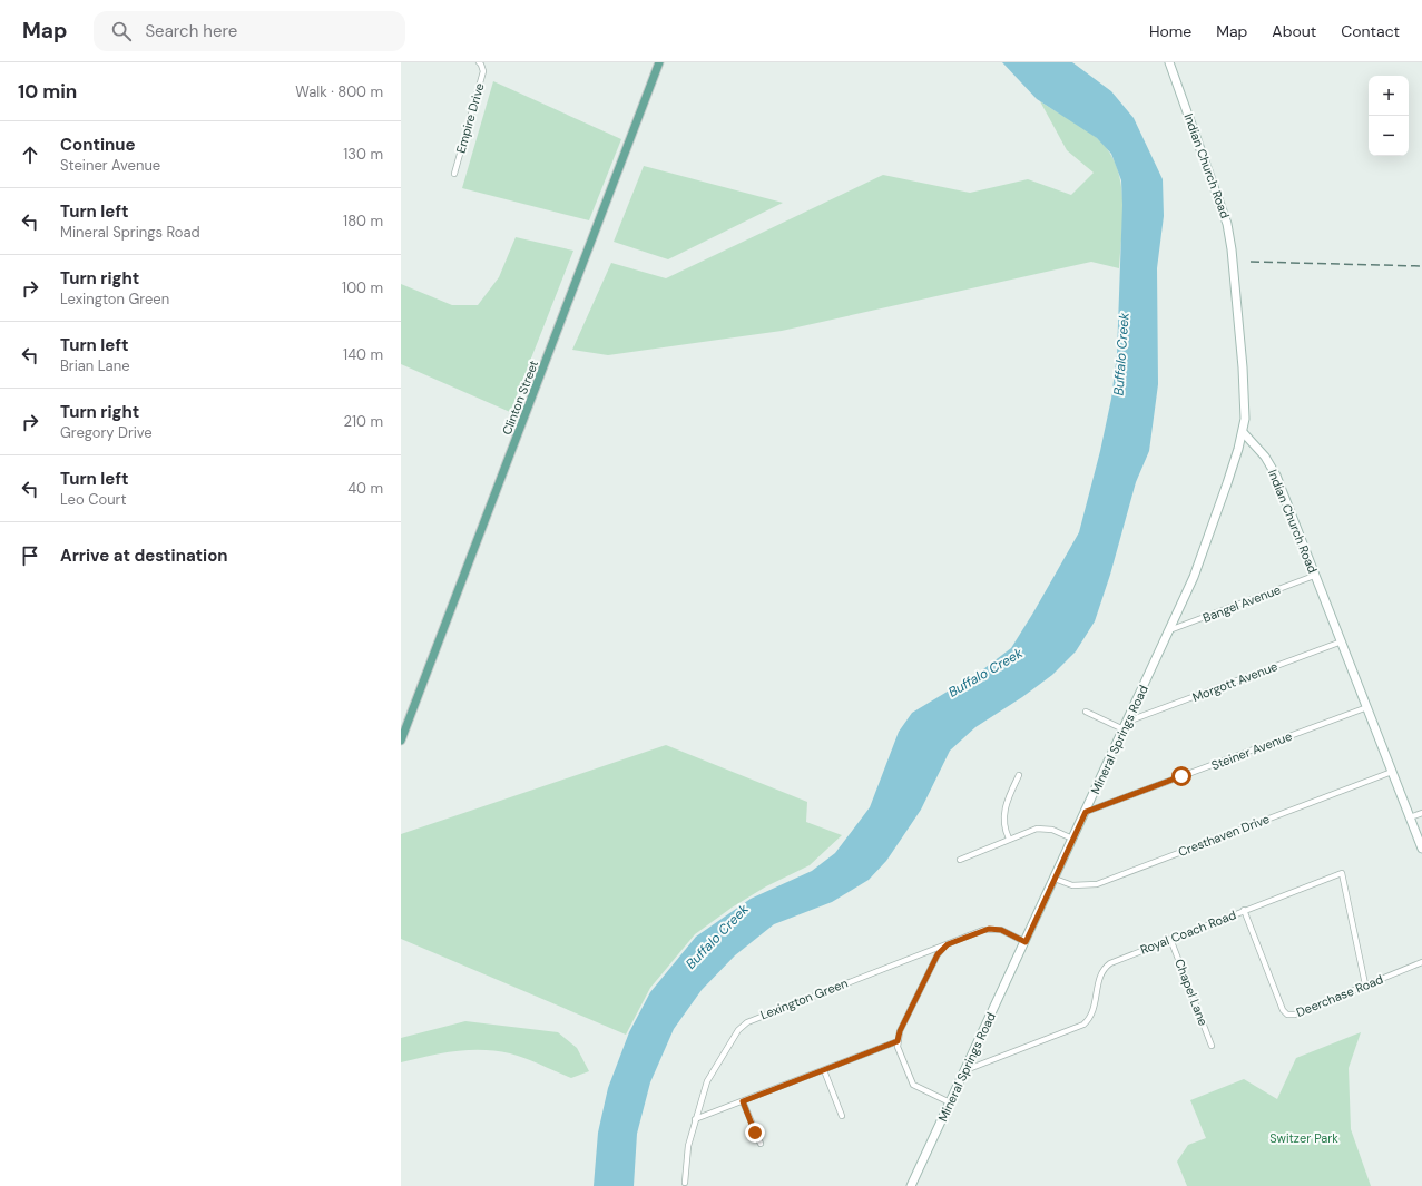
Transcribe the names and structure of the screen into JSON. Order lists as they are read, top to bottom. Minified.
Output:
{"streets":{"main road":["Clinton Street"],"street":["Empire Drive","Indian Church Road","Bangel Avenue","Morgott Avenue","Mineral Springs Road","Steiner Avenue","Cresthaven Drive","Royal Coach Road","Chapel Lane","Deerchase Road","Lexington Green"]},"crossings":[["Indian Church Road","Bangel Avenue"],["Indian Church Road","Morgott Avenue"],["Indian Church Road","Mineral Springs Road"],["Indian Church Road","Steiner Avenue"],["Indian Church Road","Cresthaven Drive"],["Bangel Avenue","Mineral Springs Road"],["Morgott Avenue","Mineral Springs Road"],["Mineral Springs Road","Steiner Avenue"],["Mineral Springs Road","Cresthaven Drive"],["Mineral Springs Road","Royal Coach Road"],["Mineral Springs Road","Lexington Green"],["Royal Coach Road","Chapel Lane"],["Royal Coach Road","Deerchase Road"]],"water":["Buffalo Creek"],"parks":["Switzer Park"],"page":{"header":"Map","search":"Search here","nav":["Home","Map","About","Contact"],"heading":["10 min","Walk · 800 m"],"map_buttons":["+","−"],"list":[["Continue","Steiner Avenue","130 m"],["Turn left","Mineral Springs Road","180 m"],["Turn right","Lexington Green","100 m"],["Turn left","Brian Lane","140 m"],["Turn right","Gregory Drive","210 m"],["Turn left","Leo Court","40 m"],"Arrive at destination"]}}
